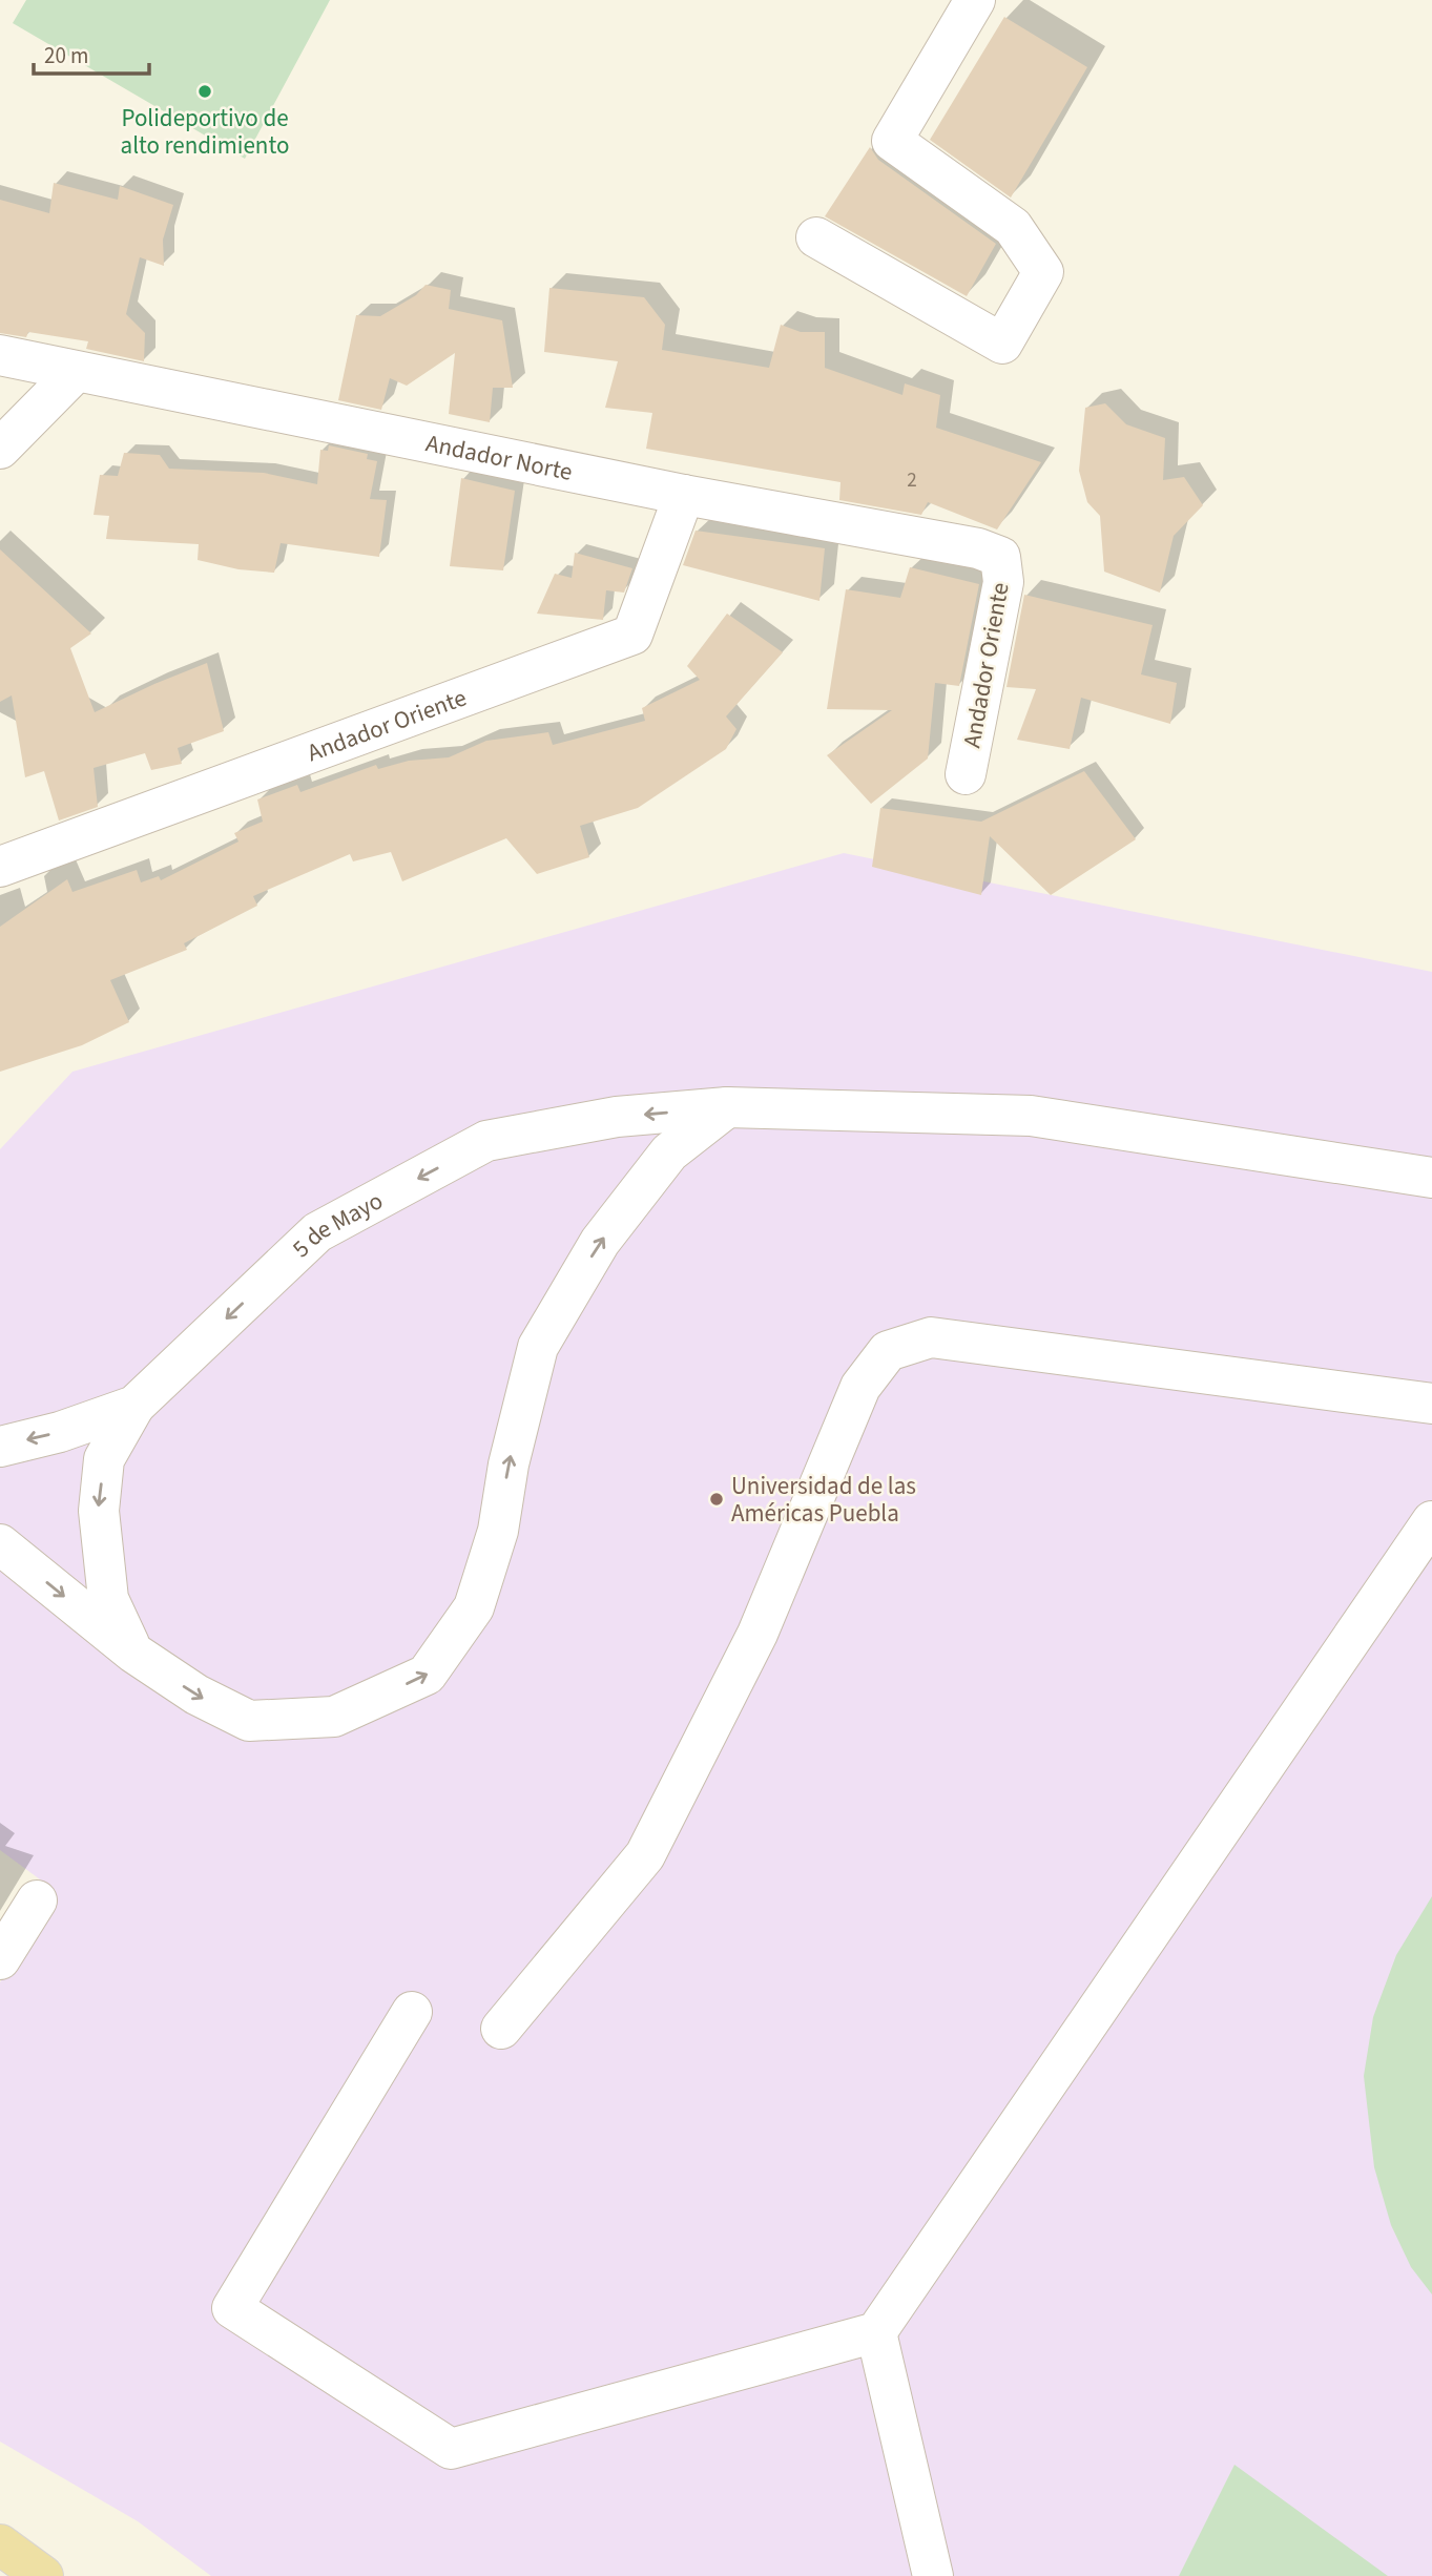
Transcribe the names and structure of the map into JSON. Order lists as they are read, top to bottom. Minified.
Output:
{"streets":{"street":["Andador Norte","Andador Oriente","5 de Mayo"]},"crossings":[["Andador Norte","Andador Oriente"]],"one_way":["5 de Mayo"],"places":["Polideportivo de alto rendimiento","Universidad de las Américas Puebla"],"house_numbers":["2"],"scale_bar":"20 m"}
